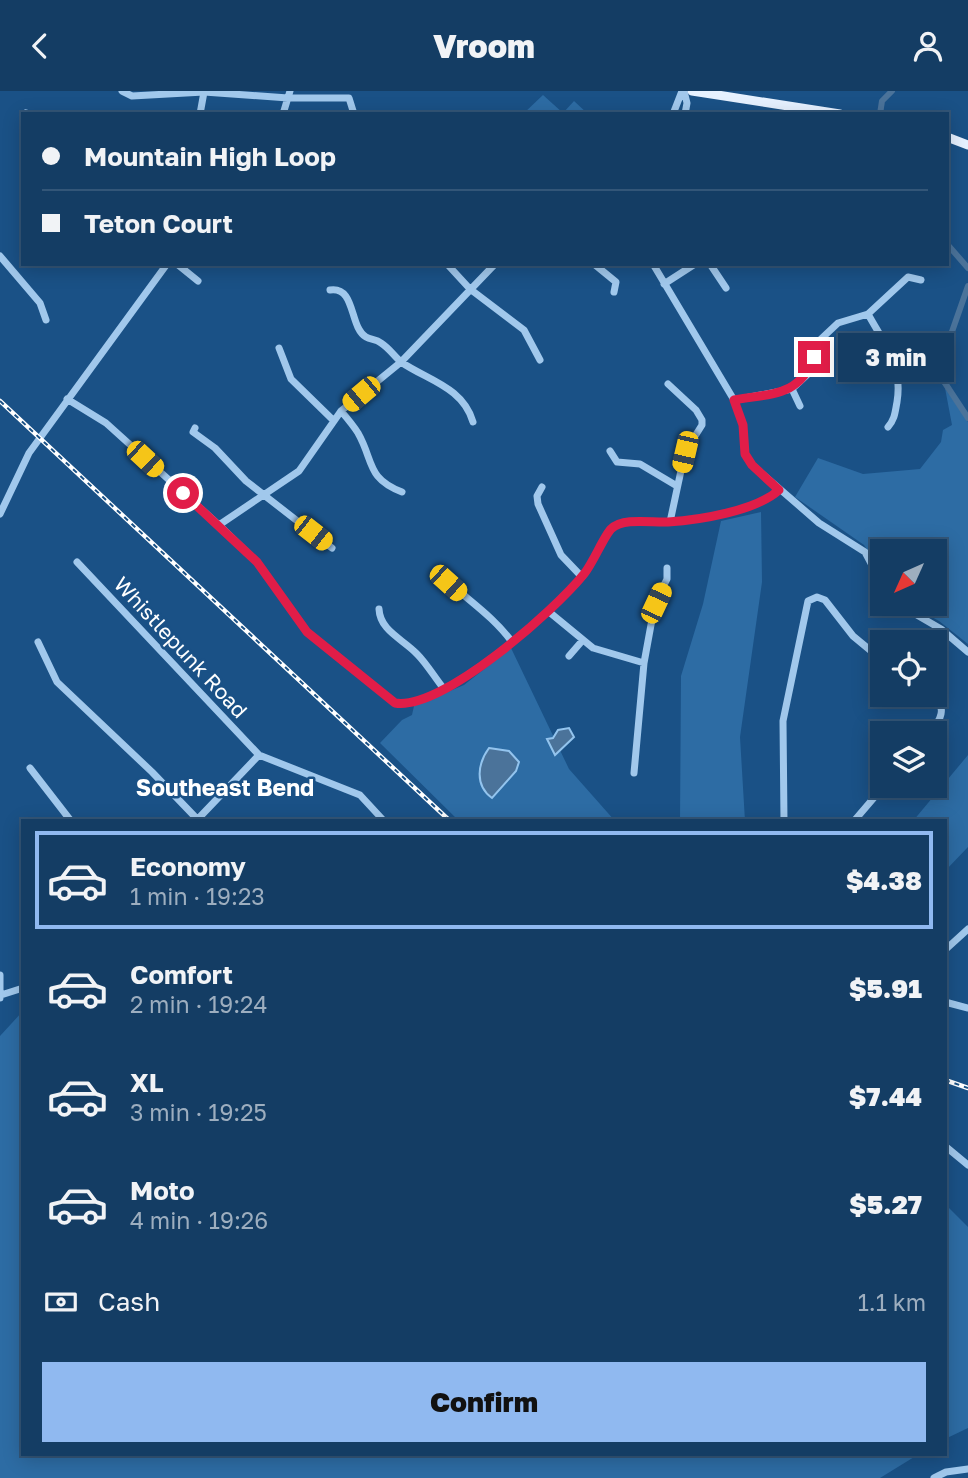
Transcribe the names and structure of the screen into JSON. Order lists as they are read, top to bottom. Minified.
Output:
{"streets":{"street":["Whistlepunk Road"]},"districts":["Southeast Bend"],"north":"bottom left","page":{"header":"Vroom","banner":["Mountain High Loop","Teton Court"],"bubble":"3 min","list":[{"name":"Economy","note":"1 min · 19:23","value":"$4.38"},{"name":"Comfort","note":"2 min · 19:24","value":"$5.91"},{"name":"XL","note":"3 min · 19:25","value":"$7.44"},{"name":"Moto","note":"4 min · 19:26","value":"$5.27"}],"pay":["Cash","1.1 km"],"buttons":"Confirm"}}
